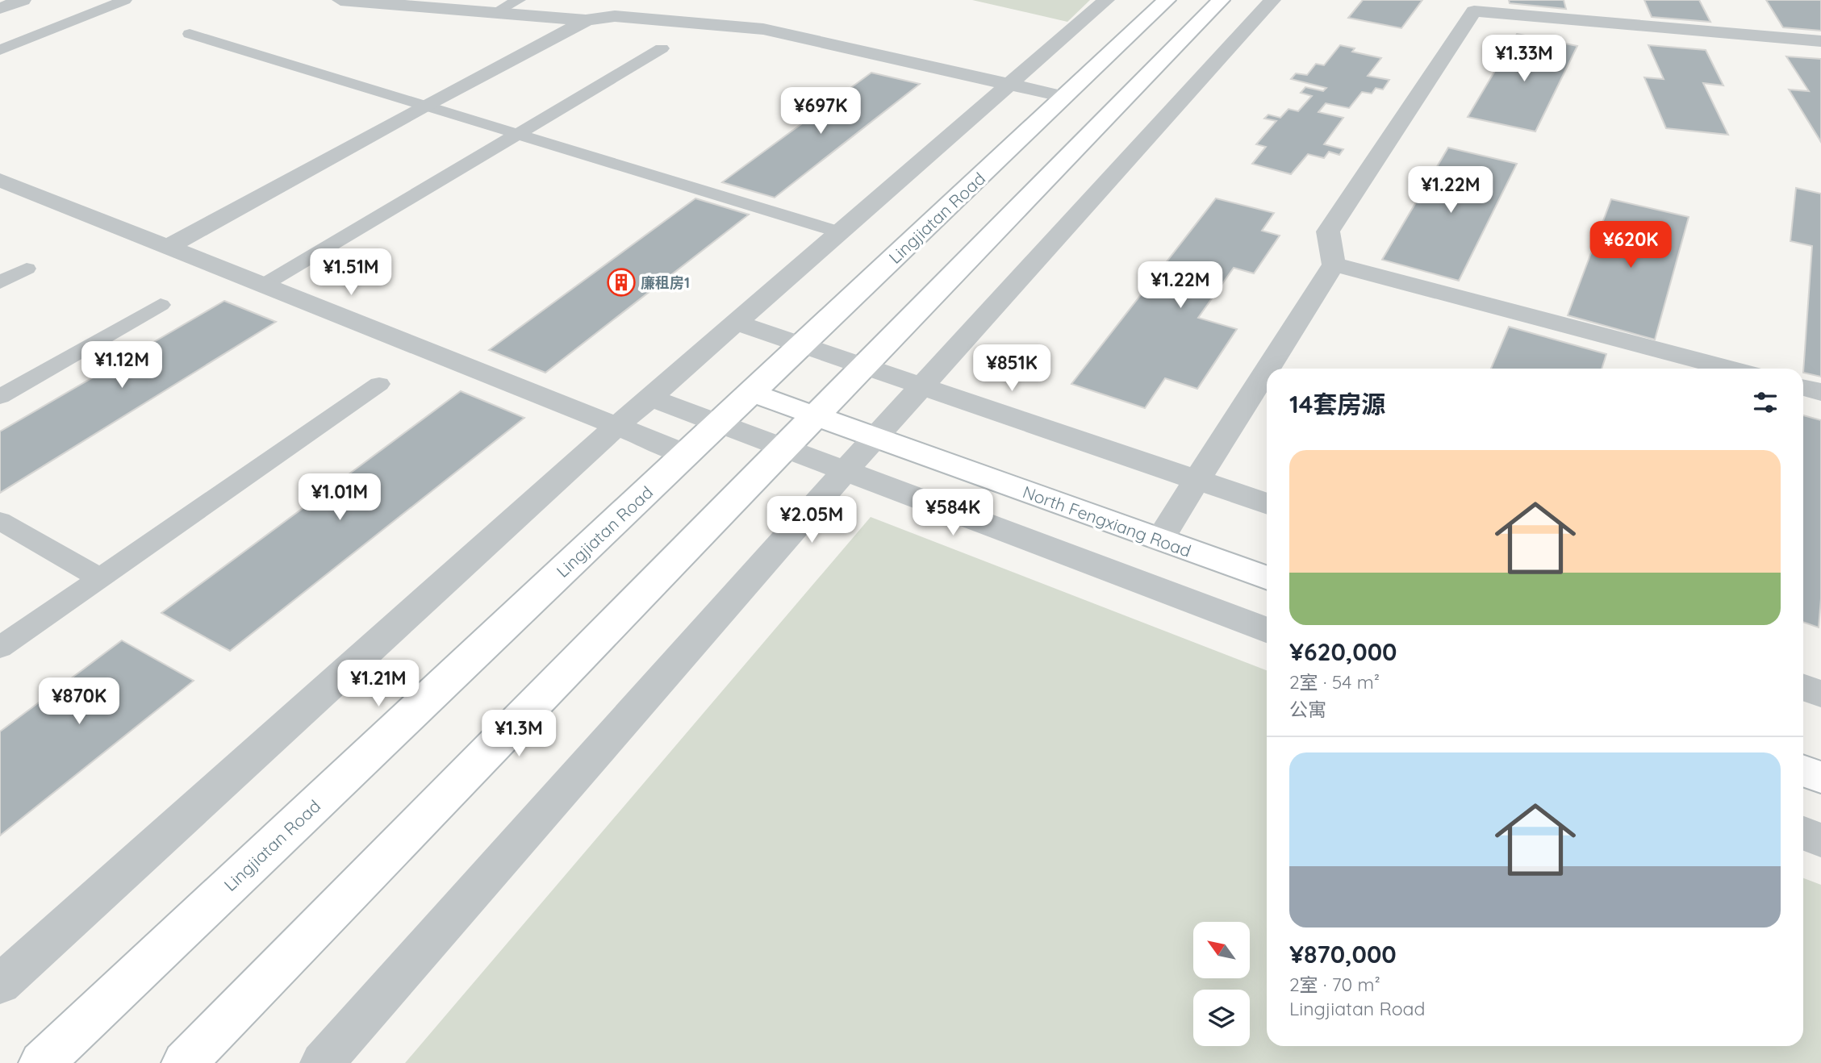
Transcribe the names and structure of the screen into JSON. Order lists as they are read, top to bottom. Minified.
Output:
{"streets":{"main road":["Lingjiatan Road","North Fengxiang Road"]},"crossings":[["Lingjiatan Road","North Fengxiang Road"]],"places":{"building":["廉租房1"]},"north":"top left","page":{"price":["¥1.33M","¥697K","¥1.22M","¥620K","¥1.51M","¥1.22M","¥1.12M","¥851K","¥1.01M","¥584K","¥2.05M","¥1.21M","¥870K","¥1.3M"],"heading":"14套房源","list":[{"name":"¥620,000","note":"2室 · 54 m² · 公寓"},{"name":"¥870,000","note":"2室 · 70 m² · Lingjiatan Road"}]}}
